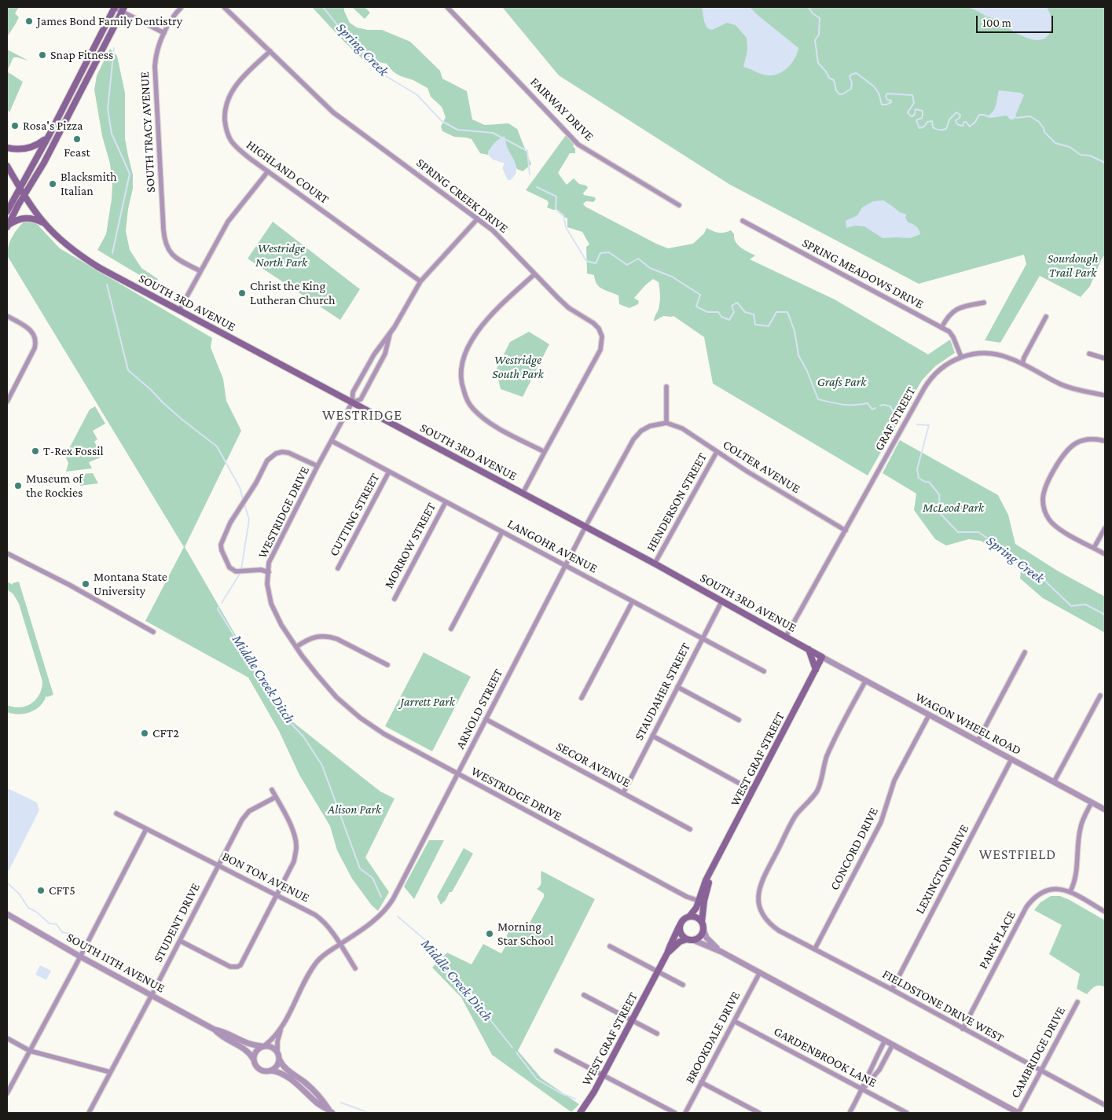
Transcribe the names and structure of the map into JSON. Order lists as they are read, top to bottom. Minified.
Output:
{"streets":{"main road":["SOUTH 3RD AVENUE","WEST GRAF STREET"],"street":["FAIRWAY DRIVE","SOUTH TRACY AVENUE","HIGHLAND COURT","SPRING CREEK DRIVE","SPRING MEADOWS DRIVE","GRAF STREET","COLTER AVENUE","HENDERSON STREET","WESTRIDGE DRIVE","CUTTING STREET","MORROW STREET","LANGOHR AVENUE","STAUDAHER STREET","ARNOLD STREET","WAGON WHEEL ROAD","SECOR AVENUE","CONCORD DRIVE","LEXINGTON DRIVE","BON TON AVENUE","STUDENT DRIVE","PARK PLACE","SOUTH 11TH AVENUE","FIELDSTONE DRIVE WEST","BROOKDALE DRIVE","CAMBRIDGE DRIVE","GARDENBROOK LANE"]},"crossings":[["HIGHLAND COURT","SPRING CREEK DRIVE"],["HIGHLAND COURT","WESTRIDGE DRIVE"],["SPRING CREEK DRIVE","SOUTH 3RD AVENUE"],["SPRING CREEK DRIVE","WESTRIDGE DRIVE"],["SPRING MEADOWS DRIVE","GRAF STREET"],["SOUTH 3RD AVENUE","GRAF STREET"],["SOUTH 3RD AVENUE","HENDERSON STREET"],["SOUTH 3RD AVENUE","WESTRIDGE DRIVE"],["SOUTH 3RD AVENUE","STAUDAHER STREET"],["SOUTH 3RD AVENUE","ARNOLD STREET"],["SOUTH 3RD AVENUE","WAGON WHEEL ROAD"],["SOUTH 3RD AVENUE","WEST GRAF STREET"],["GRAF STREET","COLTER AVENUE"],["COLTER AVENUE","HENDERSON STREET"],["COLTER AVENUE","ARNOLD STREET"],["WESTRIDGE DRIVE","LANGOHR AVENUE"],["WESTRIDGE DRIVE","ARNOLD STREET"],["WESTRIDGE DRIVE","WEST GRAF STREET"],["CUTTING STREET","LANGOHR AVENUE"],["MORROW STREET","LANGOHR AVENUE"],["LANGOHR AVENUE","STAUDAHER STREET"],["LANGOHR AVENUE","ARNOLD STREET"],["STAUDAHER STREET","SECOR AVENUE"],["ARNOLD STREET","SECOR AVENUE"],["ARNOLD STREET","BON TON AVENUE"],["ARNOLD STREET","SOUTH 11TH AVENUE"],["WAGON WHEEL ROAD","WEST GRAF STREET"],["WAGON WHEEL ROAD","CONCORD DRIVE"],["WAGON WHEEL ROAD","LEXINGTON DRIVE"],["WAGON WHEEL ROAD","FIELDSTONE DRIVE WEST"],["CONCORD DRIVE","FIELDSTONE DRIVE WEST"],["LEXINGTON DRIVE","FIELDSTONE DRIVE WEST"],["BON TON AVENUE","STUDENT DRIVE"],["STUDENT DRIVE","SOUTH 11TH AVENUE"],["PARK PLACE","FIELDSTONE DRIVE WEST"],["FIELDSTONE DRIVE WEST","CAMBRIDGE DRIVE"],["BROOKDALE DRIVE","GARDENBROOK LANE"]],"districts":["WESTRIDGE","WESTFIELD"],"water":["Spring Creek","Middle Creek Ditch"],"parks":["Westridge North Park","Sourdough Trail Park","Westridge South Park","Grafs Park","McLeod Park","Jarrett Park","Alison Park"],"places":["James Bond Family Dentistry","Snap Fitness","Rosa's Pizza","Feast","Blacksmith Italian","Christ the King Lutheran Church","T-Rex Fossil","Museum of the Rockies","Montana State University","CFT2","CFT5","Morning Star School"],"scale_bar":"100 m"}
